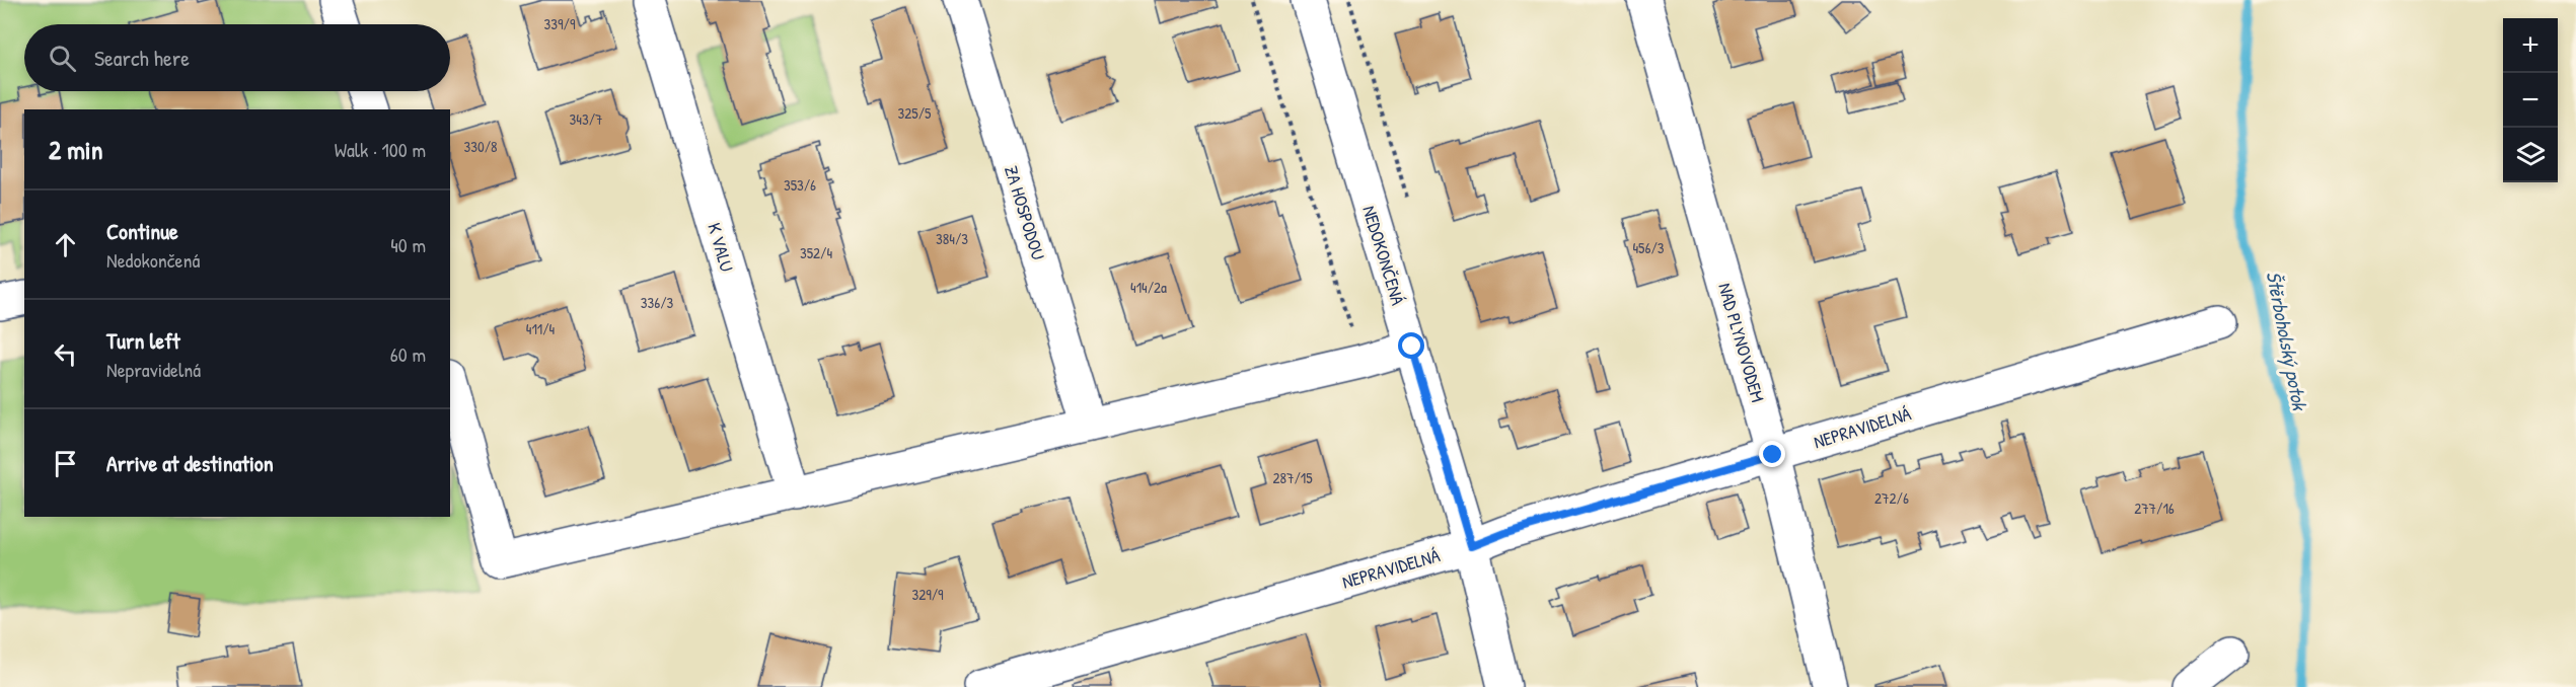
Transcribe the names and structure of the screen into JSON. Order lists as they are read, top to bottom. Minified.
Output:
{"streets":{"street":["ZA HOSPODOU","K VALU","NEDOKONČENÁ","NAD PLYNOVODEM","NEPRAVIDELNÁ"]},"crossings":[["NEDOKONČENÁ","NEPRAVIDELNÁ"],["NAD PLYNOVODEM","NEPRAVIDELNÁ"]],"water":["Štěrboholský potok"],"house_numbers":["339/9","325/5","343/7","330/8","353/6","384/3","456/3","352/4","414/2a","336/3","411/4","287/15","272/6","277/16","329/9"],"page":{"map_buttons":["+","−"],"search":"Search here","heading":["2 min","Walk · 100 m"],"list":[["Continue","Nedokončená","40 m"],["Turn left","Nepravidelná","60 m"],"Arrive at destination"]}}
